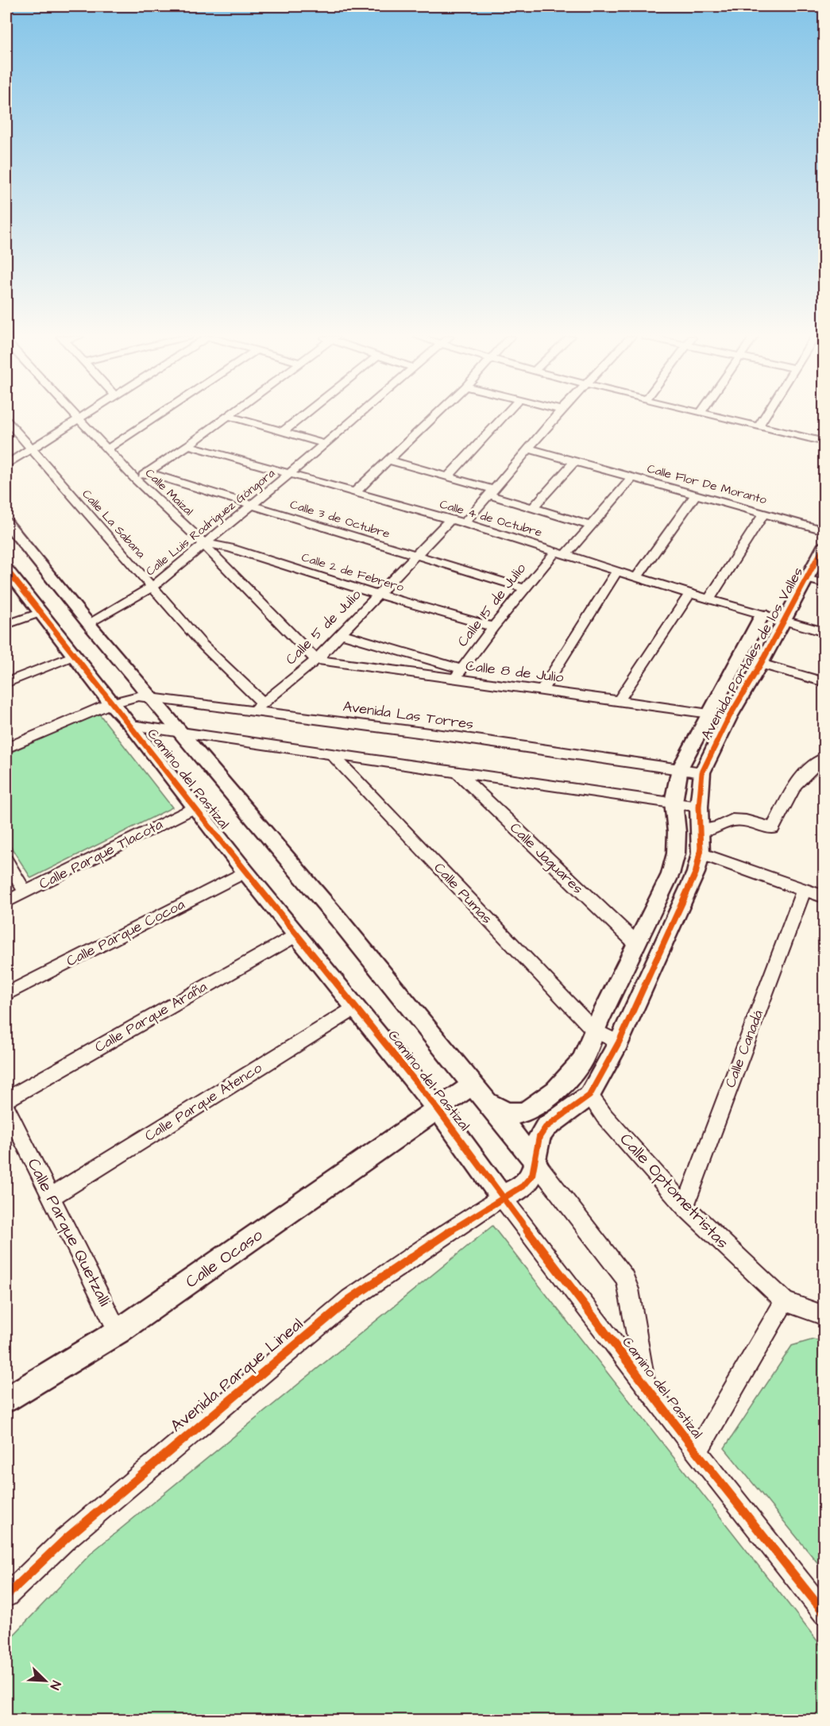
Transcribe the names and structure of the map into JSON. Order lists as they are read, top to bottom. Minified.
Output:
{"streets":{"street":["Calle Flor De Moranto","Calle Maizal","Calle 4 de Octubre","Calle 3 de Octubre","Calle Luis Rodríguez Góngora","Calle La Sabana","Calle 2 de Febrero","Calle 15 de Julio","Calle 5 de Julio","Avenida Portales de los Valles","Calle 8 de Julio","Avenida Las Torres","Camino del Pastizal","Calle Parque Tlacota","Calle Jaguares","Calle Pumas","Calle Parque Cocoa","Calle Parque Araña","Calle Canadá","Calle Parque Atenco","Calle Optometristas","Calle Parque Quetzalli","Calle Ocaso","Avenida Parque Lineal"]},"crossings":[["Calle Flor De Moranto","Calle 15 de Julio"],["Calle Maizal","Calle Luis Rodríguez Góngora"],["Calle Maizal","Calle 2 de Febrero"],["Calle Maizal","Calle 5 de Julio"],["Calle Maizal","Calle 8 de Julio"],["Calle 4 de Octubre","Calle Luis Rodríguez Góngora"],["Calle 4 de Octubre","Calle 15 de Julio"],["Calle 4 de Octubre","Calle 5 de Julio"],["Calle 4 de Octubre","Avenida Portales de los Valles"],["Calle 3 de Octubre","Calle Luis Rodríguez Góngora"],["Calle 3 de Octubre","Calle 15 de Julio"],["Calle 3 de Octubre","Calle 5 de Julio"],["Calle Luis Rodríguez Góngora","Calle La Sabana"],["Calle Luis Rodríguez Góngora","Calle 2 de Febrero"],["Calle Luis Rodríguez Góngora","Camino del Pastizal"],["Calle La Sabana","Calle 5 de Julio"],["Calle La Sabana","Avenida Las Torres"],["Calle 2 de Febrero","Calle 15 de Julio"],["Calle 2 de Febrero","Calle 5 de Julio"],["Calle 15 de Julio","Calle 8 de Julio"],["Calle 5 de Julio","Calle 8 de Julio"],["Calle 5 de Julio","Avenida Las Torres"],["Avenida Portales de los Valles","Calle 8 de Julio"],["Avenida Portales de los Valles","Avenida Las Torres"],["Avenida Portales de los Valles","Camino del Pastizal"],["Avenida Portales de los Valles","Calle Jaguares"],["Avenida Portales de los Valles","Calle Pumas"],["Avenida Portales de los Valles","Calle Optometristas"],["Avenida Las Torres","Camino del Pastizal"],["Camino del Pastizal","Calle Parque Tlacota"],["Camino del Pastizal","Calle Parque Cocoa"],["Camino del Pastizal","Calle Parque Araña"],["Camino del Pastizal","Calle Parque Atenco"],["Camino del Pastizal","Calle Ocaso"],["Camino del Pastizal","Avenida Parque Lineal"],["Calle Canadá","Calle Optometristas"],["Calle Parque Atenco","Calle Parque Quetzalli"],["Calle Parque Quetzalli","Calle Ocaso"]],"north":"bottom right"}
